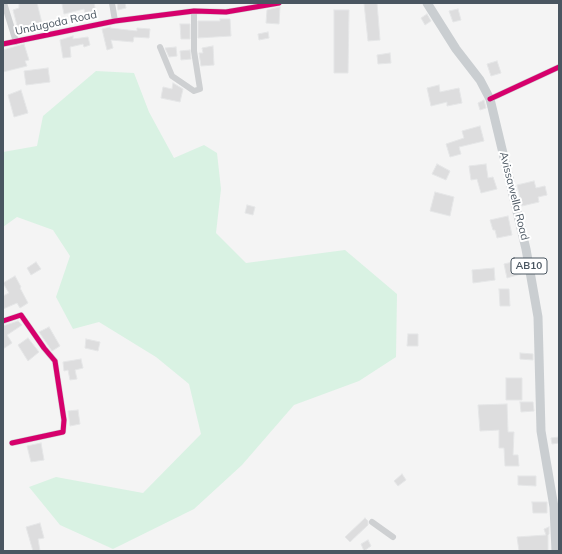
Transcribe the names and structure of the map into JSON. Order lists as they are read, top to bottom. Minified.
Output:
{"streets":{"main road":["Avissawella Road","AB10"],"street":["Undugoda Road"]}}
